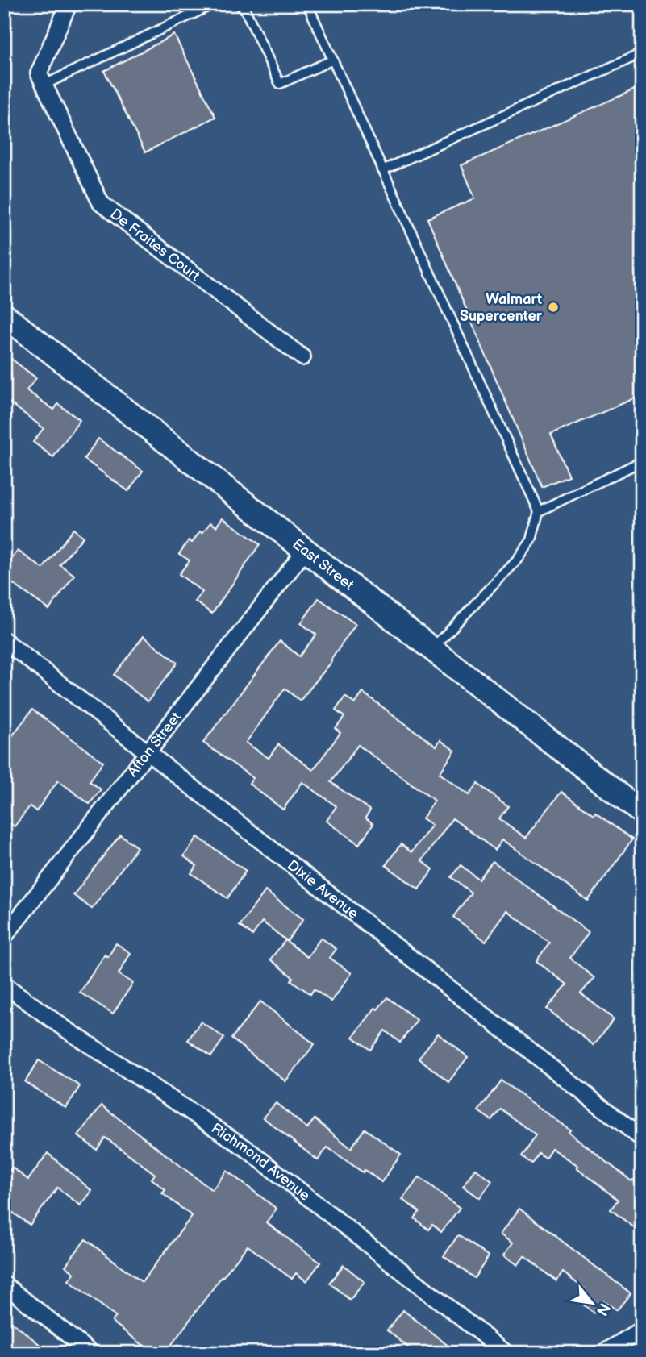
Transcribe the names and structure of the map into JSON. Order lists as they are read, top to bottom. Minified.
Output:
{"streets":{"street":["De Fraites Court","East Street","Afton Street","Dixie Avenue","Richmond Avenue"]},"crossings":[["East Street","Afton Street"],["Afton Street","Dixie Avenue"]],"places":["Walmart Supercenter"],"north":"bottom right"}
